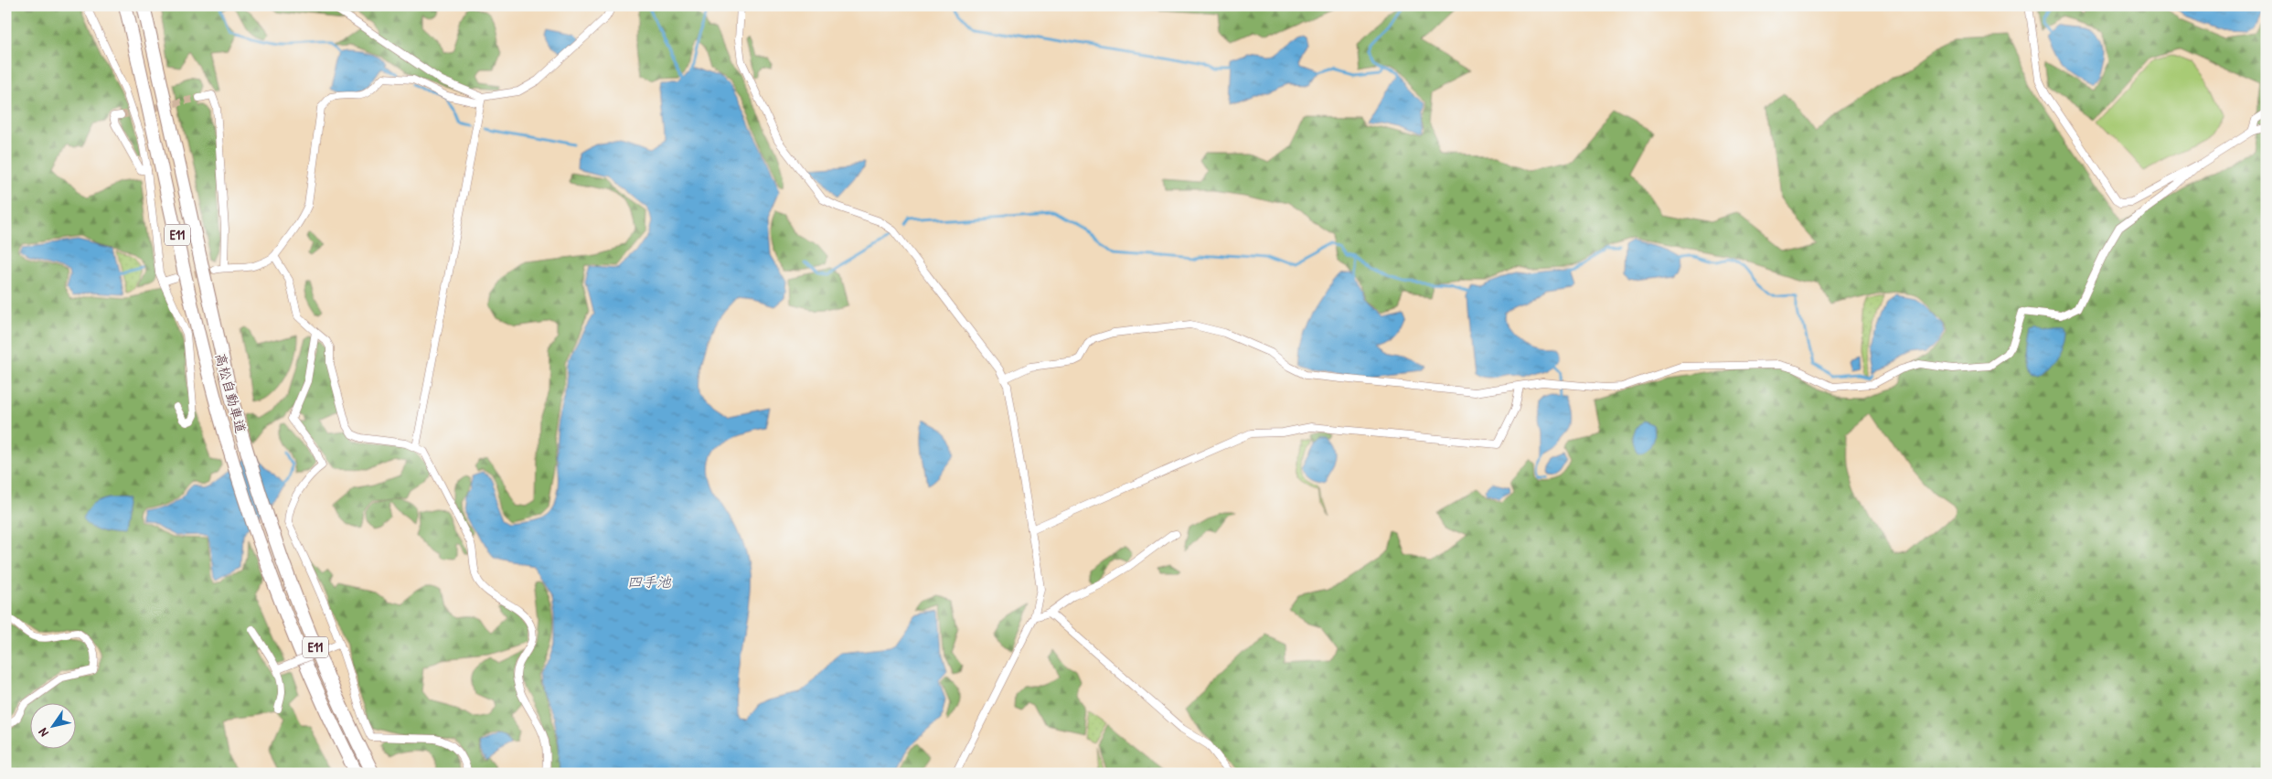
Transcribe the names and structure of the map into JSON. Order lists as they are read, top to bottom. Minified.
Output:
{"streets":{"highway":["E11","高松自動車道"]},"water":["四手池"],"north":"bottom left"}
